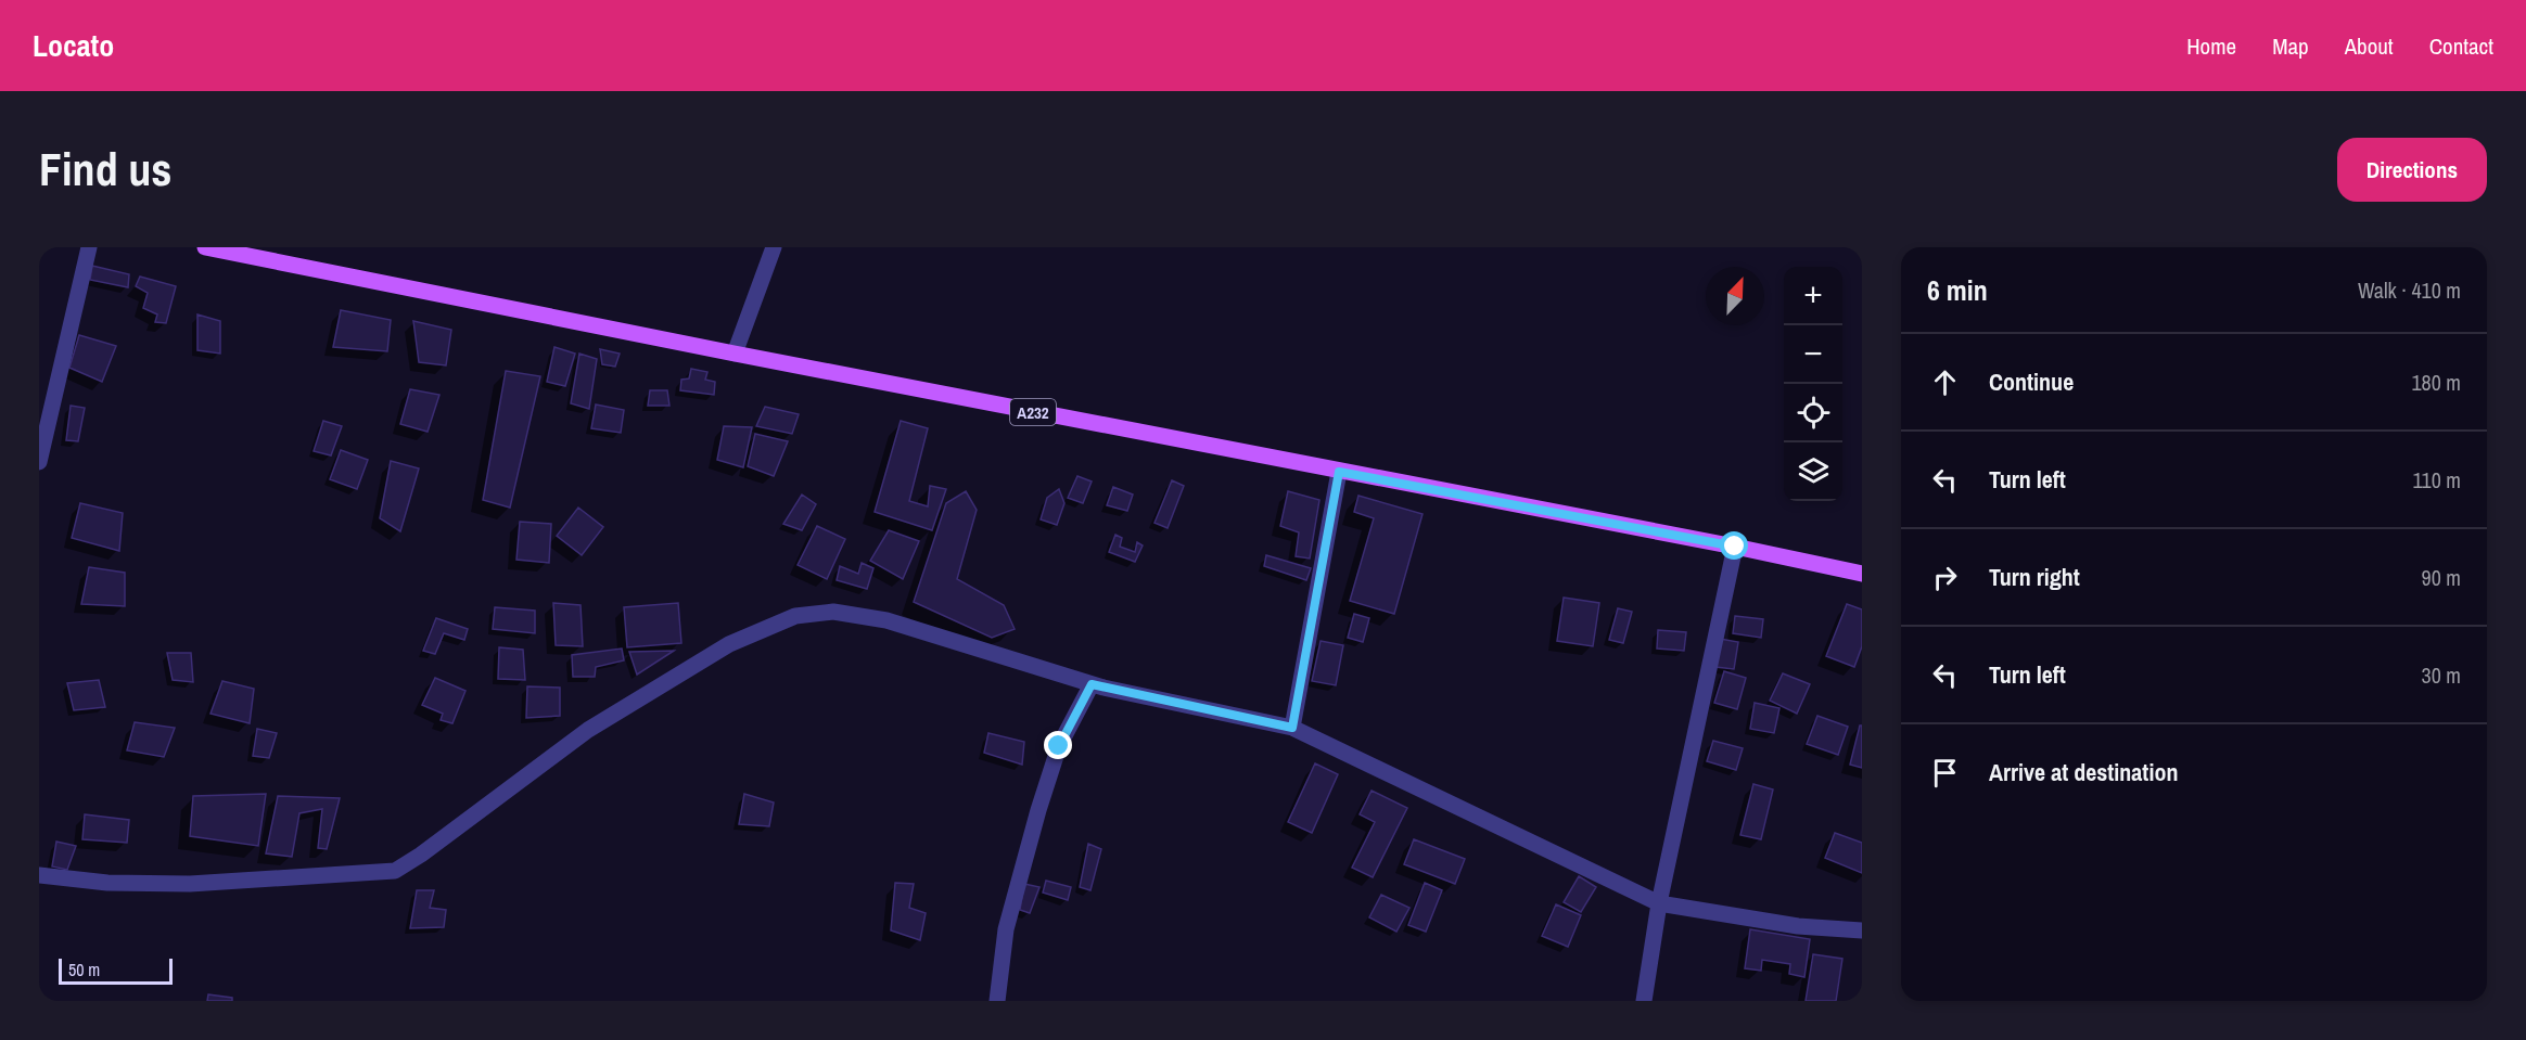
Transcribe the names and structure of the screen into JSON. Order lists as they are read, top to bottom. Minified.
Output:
{"streets":{"main road":["A232"]},"scale_bar":"50 m","north":"top right","page":{"header":"Locato","nav":["Home","Map","About","Contact"],"buttons":"Directions","title":"Find us","heading":["6 min","Walk · 410 m"],"map_buttons":["+","−"],"list":[["Continue","180 m"],["Turn left","110 m"],["Turn right","90 m"],["Turn left","30 m"],"Arrive at destination"],"scale":"50 m"}}
